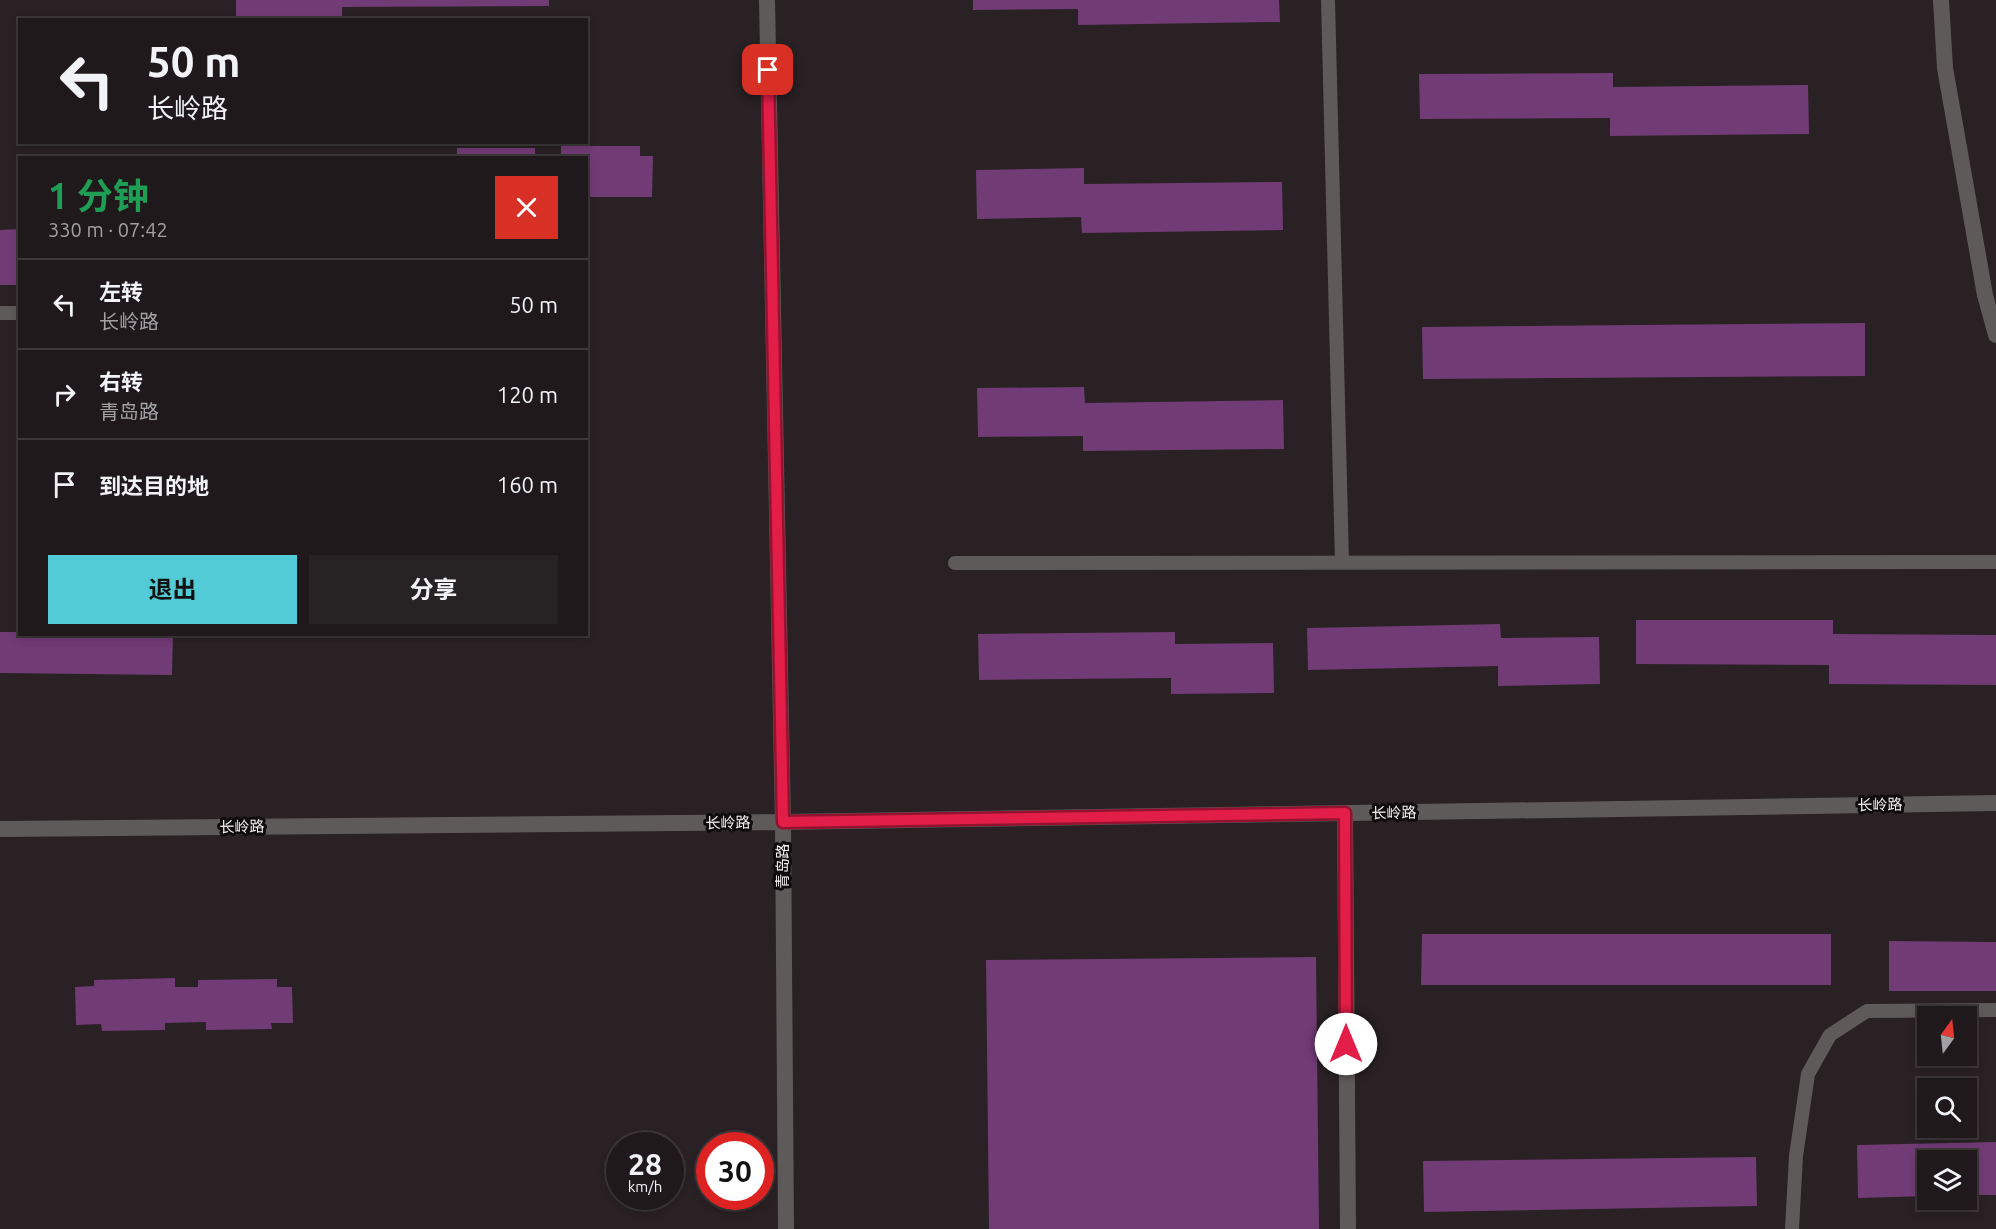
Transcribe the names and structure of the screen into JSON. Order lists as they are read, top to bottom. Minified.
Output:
{"streets":{"street":["长岭路","青岛路"]},"crossings":[["长岭路","青岛路"]],"north":"top","page":{"turn":["50 m","长岭路"],"heading":["1 分钟","330 m · 07:42"],"list":[{"name":"左转","note":"长岭路","value":"50 m"},{"name":"右转","note":"青岛路","value":"120 m"},{"name":"到达目的地","value":"160 m"}],"buttons":["退出","分享"],"speed":"28 km/h","limit":"30"}}
